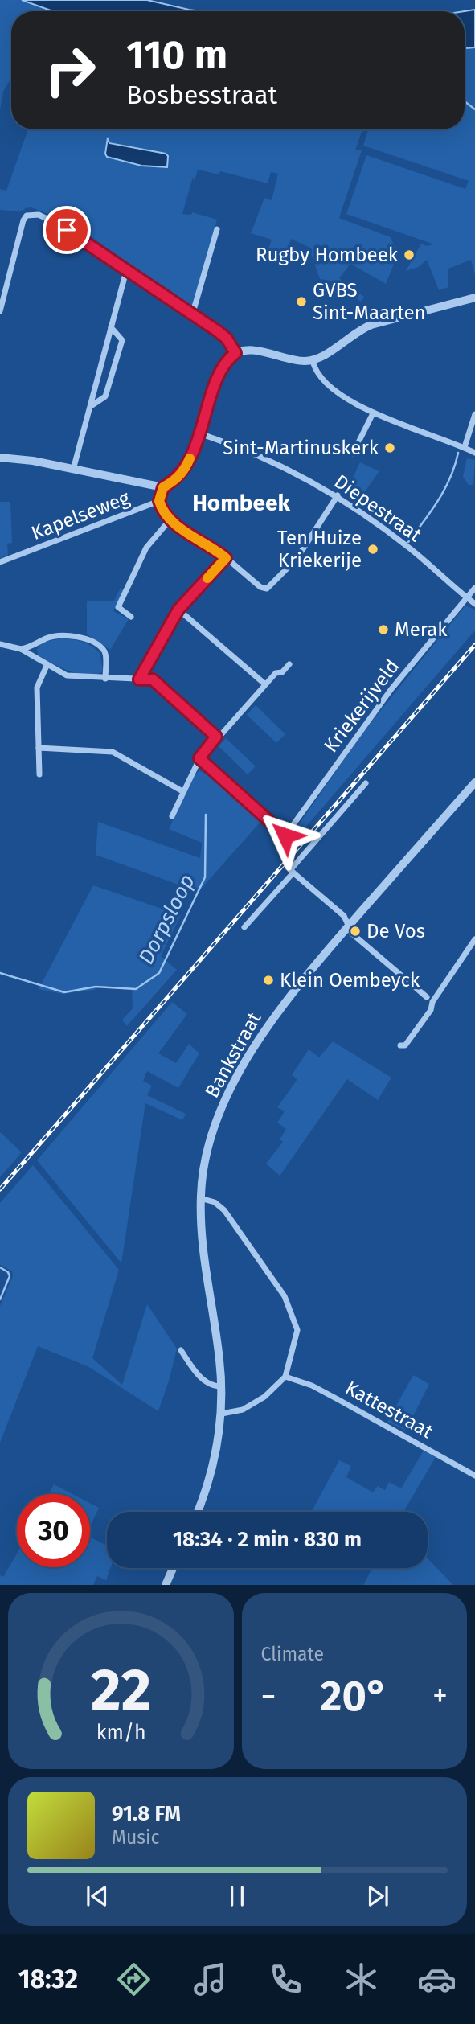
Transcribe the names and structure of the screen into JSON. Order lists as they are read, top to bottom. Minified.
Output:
{"streets":{"street":["Diepestraat","Kapelseweg","Kriekerijveld","Bankstraat","Kattestraat"]},"crossings":[["Diepestraat","Kriekerijveld"]],"districts":["Hombeek"],"water":["Dorpsloop"],"places":["Rugby Hombeek","GVBS Sint-Maarten","Sint-Martinuskerk","Ten Huize Kriekerije","Merak","De Vos","Klein Oembeyck"],"page":{"turn":["110 m","Bosbesstraat"],"limit":"30","trip":"18:34 · 2 min · 830 m","tile":"Climate","heat":["−","20°","+"],"song":["91.8 FM","Music"],"tabs":"18:32","gauge":["22","km/h"]}}
